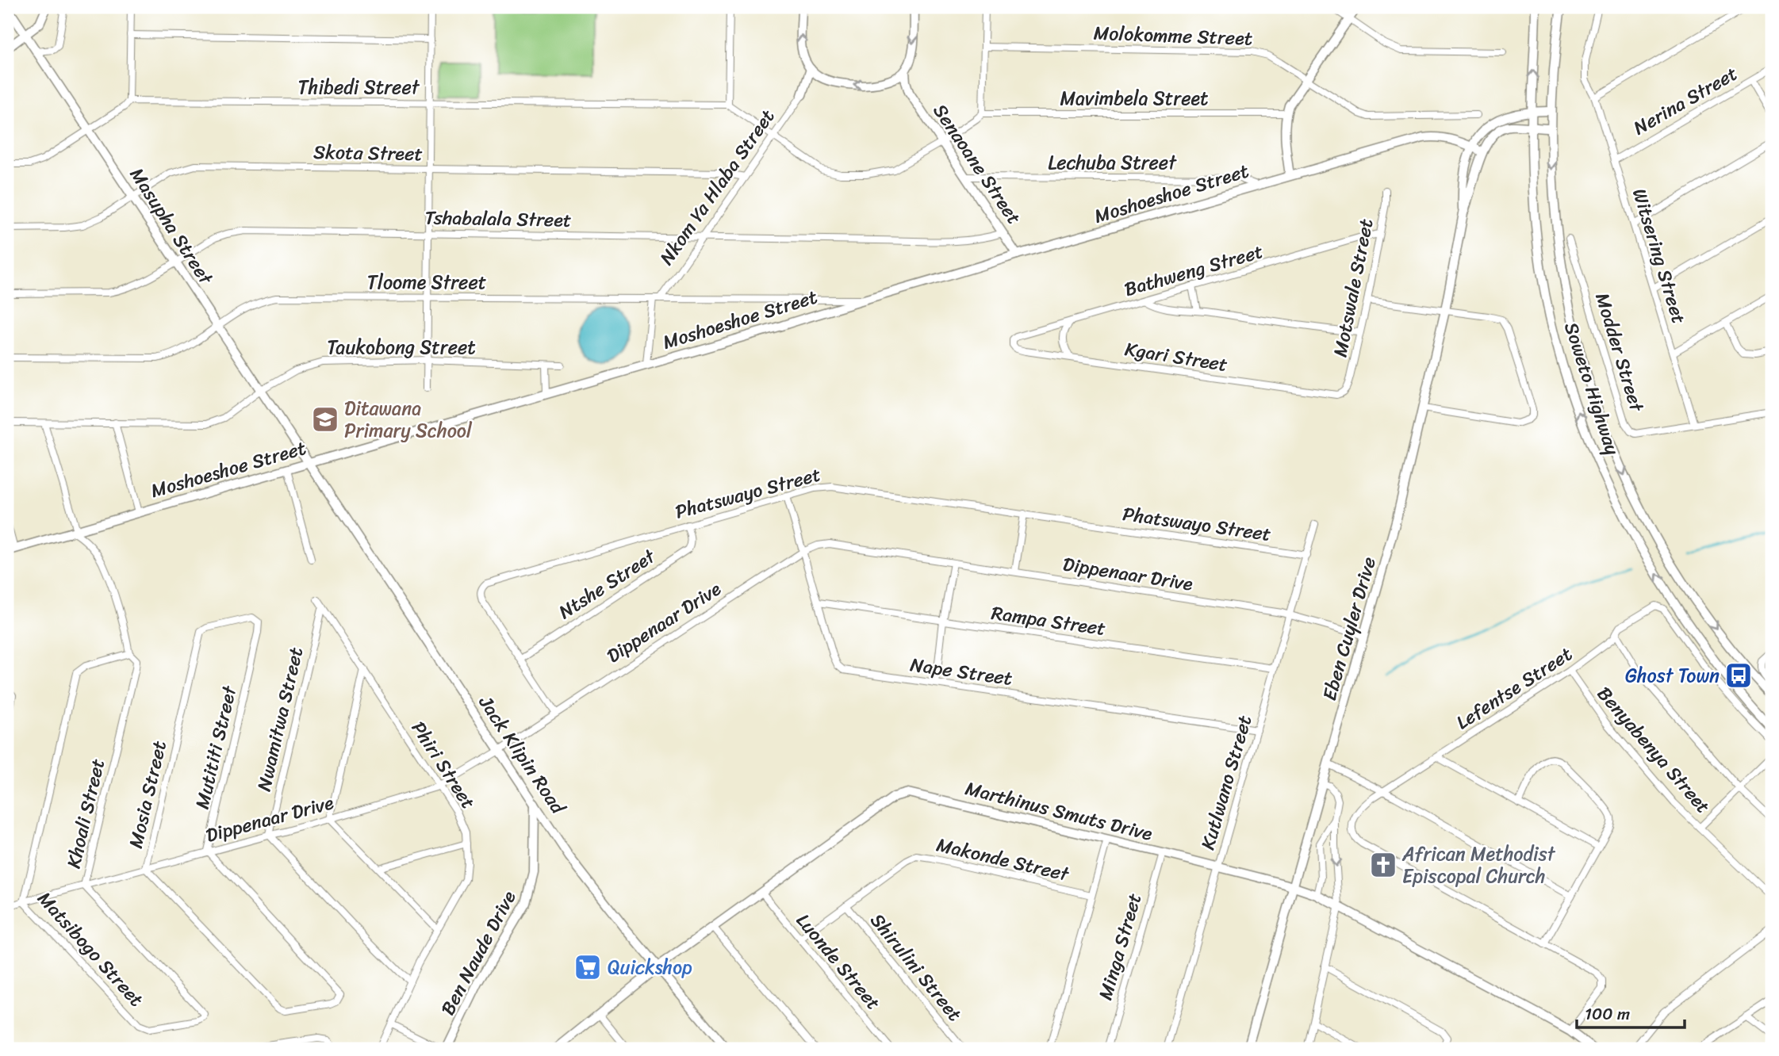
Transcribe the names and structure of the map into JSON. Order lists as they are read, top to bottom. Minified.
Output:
{"streets":{"street":["Molokomme Street","Thibedi Street","Mavimbela Street","Nerina Street","Skota Street","Lechuba Street","Senaoane Street","Nkom Ya Hlaba Street","Moshoeshoe Street","Tshabalala Street","Masupha Street","Witsering Street","Bathweng Street","Tloome Street","Motswale Street","Taukobong Street","Modder Street","Kgari Street","Soweto Highway","Phatswayo Street","Dippenaar Drive","Ntshe Street","Rampa Street","Eben Cuyler Drive","Nape Street","Lefentse Street","Nwamitwa Street","Mutititi Street","Benyabenya Street","Jack Klipin Road","Phiri Street","Kutlwano Street","Mosia Street","Marthinus Smuts Drive","Khoali Street","Makonde Street","Minga Street","Matsibogo Street","Ben Naude Drive","Luonde Street","Shirulini Street"]},"crossings":[["Nerina Street","Witsering Street"],["Skota Street","Nkom Ya Hlaba Street"],["Skota Street","Masupha Street"],["Lechuba Street","Senaoane Street"],["Lechuba Street","Moshoeshoe Street"],["Senaoane Street","Moshoeshoe Street"],["Senaoane Street","Tshabalala Street"],["Nkom Ya Hlaba Street","Moshoeshoe Street"],["Nkom Ya Hlaba Street","Tshabalala Street"],["Nkom Ya Hlaba Street","Tloome Street"],["Moshoeshoe Street","Masupha Street"],["Moshoeshoe Street","Tloome Street"],["Moshoeshoe Street","Eben Cuyler Drive"],["Moshoeshoe Street","Jack Klipin Road"],["Moshoeshoe Street","Khoali Street"],["Tshabalala Street","Masupha Street"],["Masupha Street","Tloome Street"],["Masupha Street","Taukobong Street"],["Masupha Street","Jack Klipin Road"],["Witsering Street","Modder Street"],["Bathweng Street","Motswale Street"],["Bathweng Street","Kgari Street"],["Motswale Street","Kgari Street"],["Soweto Highway","Eben Cuyler Drive"],["Phatswayo Street","Dippenaar Drive"],["Phatswayo Street","Ntshe Street"],["Phatswayo Street","Nape Street"],["Phatswayo Street","Kutlwano Street"],["Dippenaar Drive","Eben Cuyler Drive"],["Dippenaar Drive","Nape Street"],["Dippenaar Drive","Nwamitwa Street"],["Dippenaar Drive","Mutititi Street"],["Dippenaar Drive","Jack Klipin Road"],["Dippenaar Drive","Phiri Street"],["Dippenaar Drive","Kutlwano Street"],["Dippenaar Drive","Mosia Street"],["Dippenaar Drive","Khoali Street"],["Dippenaar Drive","Matsibogo Street"],["Rampa Street","Nape Street"],["Rampa Street","Kutlwano Street"],["Eben Cuyler Drive","Marthinus Smuts Drive"],["Nape Street","Kutlwano Street"],["Lefentse Street","Benyabenya Street"],["Lefentse Street","Marthinus Smuts Drive"],["Nwamitwa Street","Phiri Street"],["Mutititi Street","Mosia Street"],["Jack Klipin Road","Marthinus Smuts Drive"],["Jack Klipin Road","Ben Naude Drive"],["Kutlwano Street","Marthinus Smuts Drive"],["Marthinus Smuts Drive","Minga Street"],["Marthinus Smuts Drive","Luonde Street"],["Khoali Street","Matsibogo Street"],["Makonde Street","Luonde Street"],["Makonde Street","Shirulini Street"]],"places":{"school or university":["Ditawana Primary School"],"bus stop":["Ghost Town"],"church":["African Methodist Episcopal Church"],"supermarket":["Quickshop"]},"scale_bar":"100 m"}
